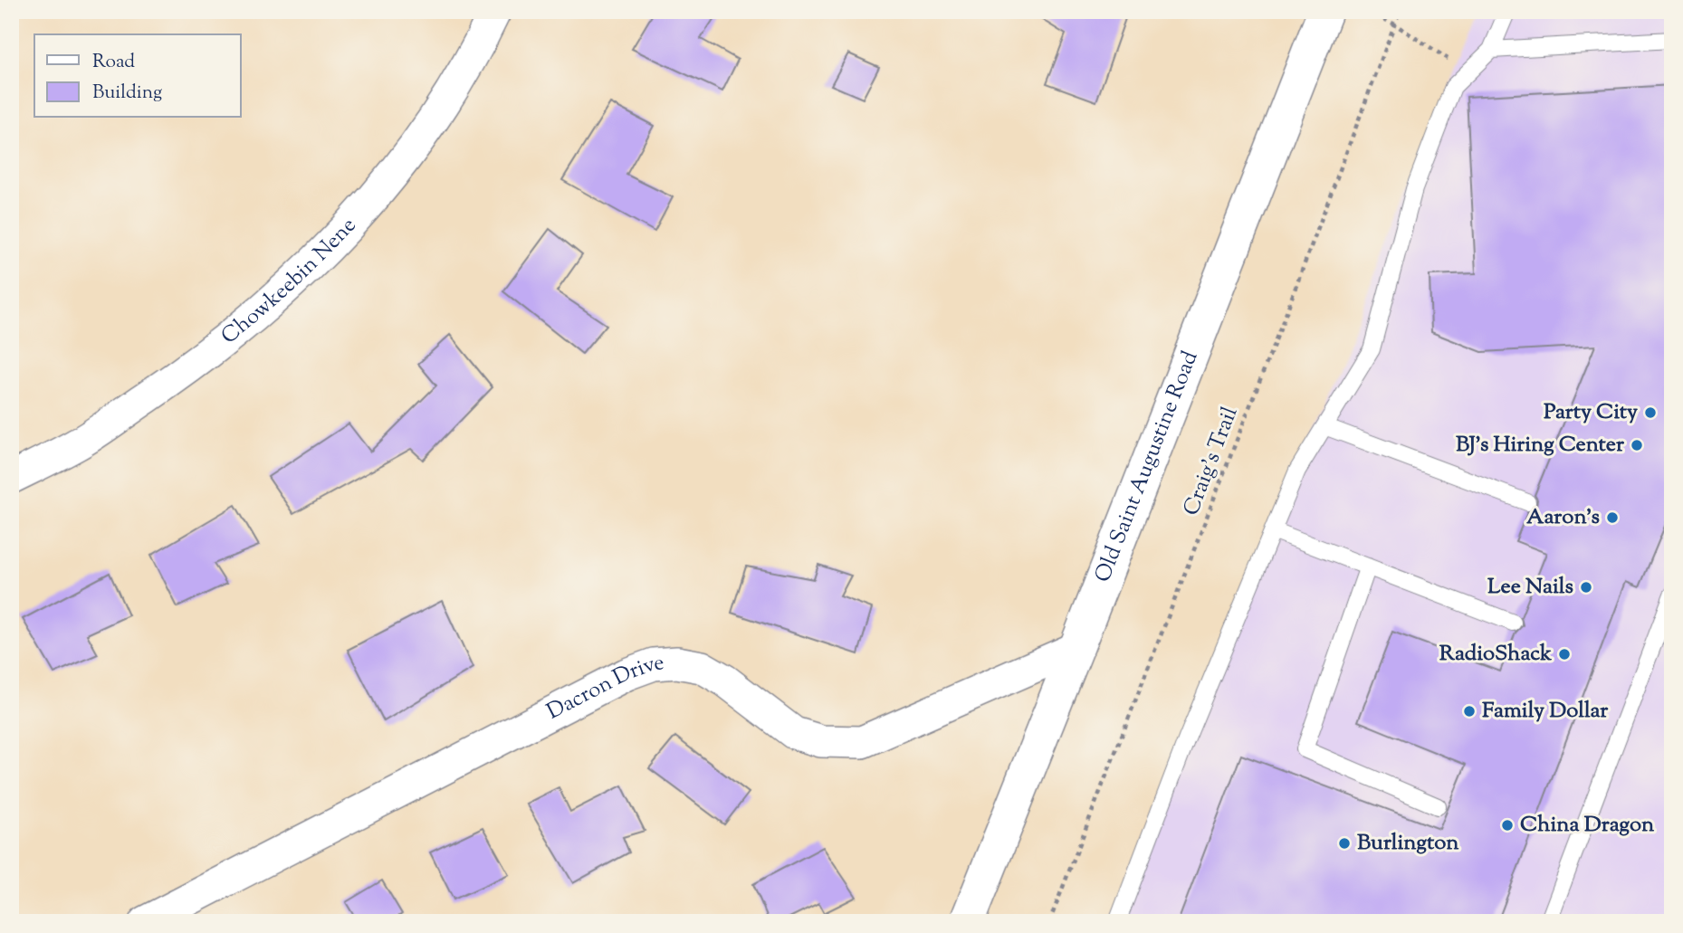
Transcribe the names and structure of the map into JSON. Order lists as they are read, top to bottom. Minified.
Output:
{"streets":{"street":["Chowkeebin Nene","Old Saint Augustine Road","Dacron Drive"],"path":["Craig's Trail"]},"crossings":[["Old Saint Augustine Road","Dacron Drive"]],"places":["Party City","BJ's Hiring Center","Aaron's","Lee Nails","RadioShack","Family Dollar","China Dragon","Burlington"],"legend":["Road","Building"]}
